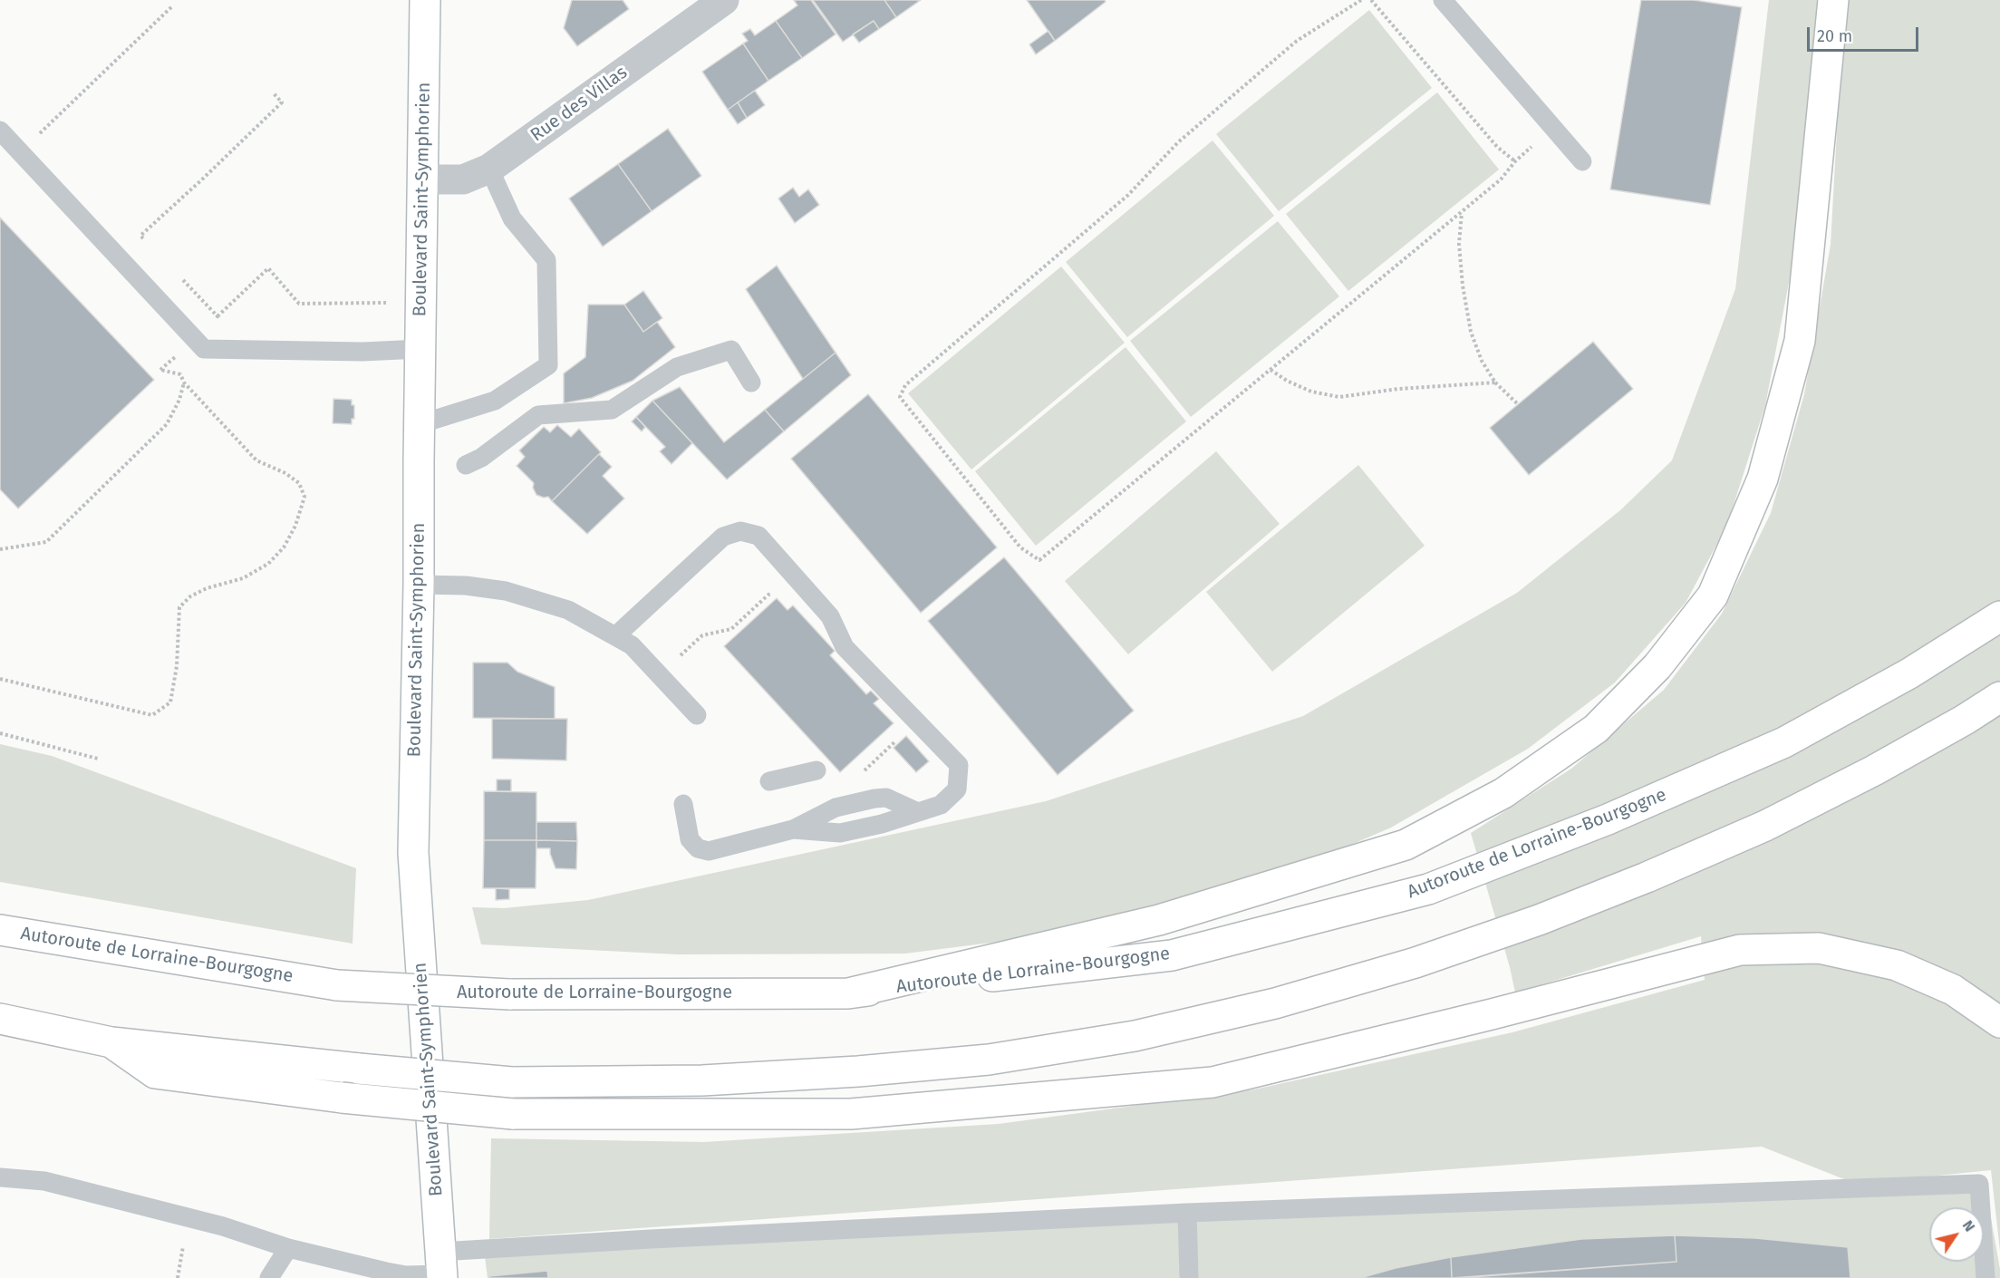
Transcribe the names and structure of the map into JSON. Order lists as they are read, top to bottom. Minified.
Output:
{"streets":{"main road":["Boulevard Saint-Symphorien","Autoroute de Lorraine-Bourgogne"],"street":["Rue des Villas"]},"crossings":[["Rue des Villas","Boulevard Saint-Symphorien"]],"scale_bar":"20 m","north":"top right"}
